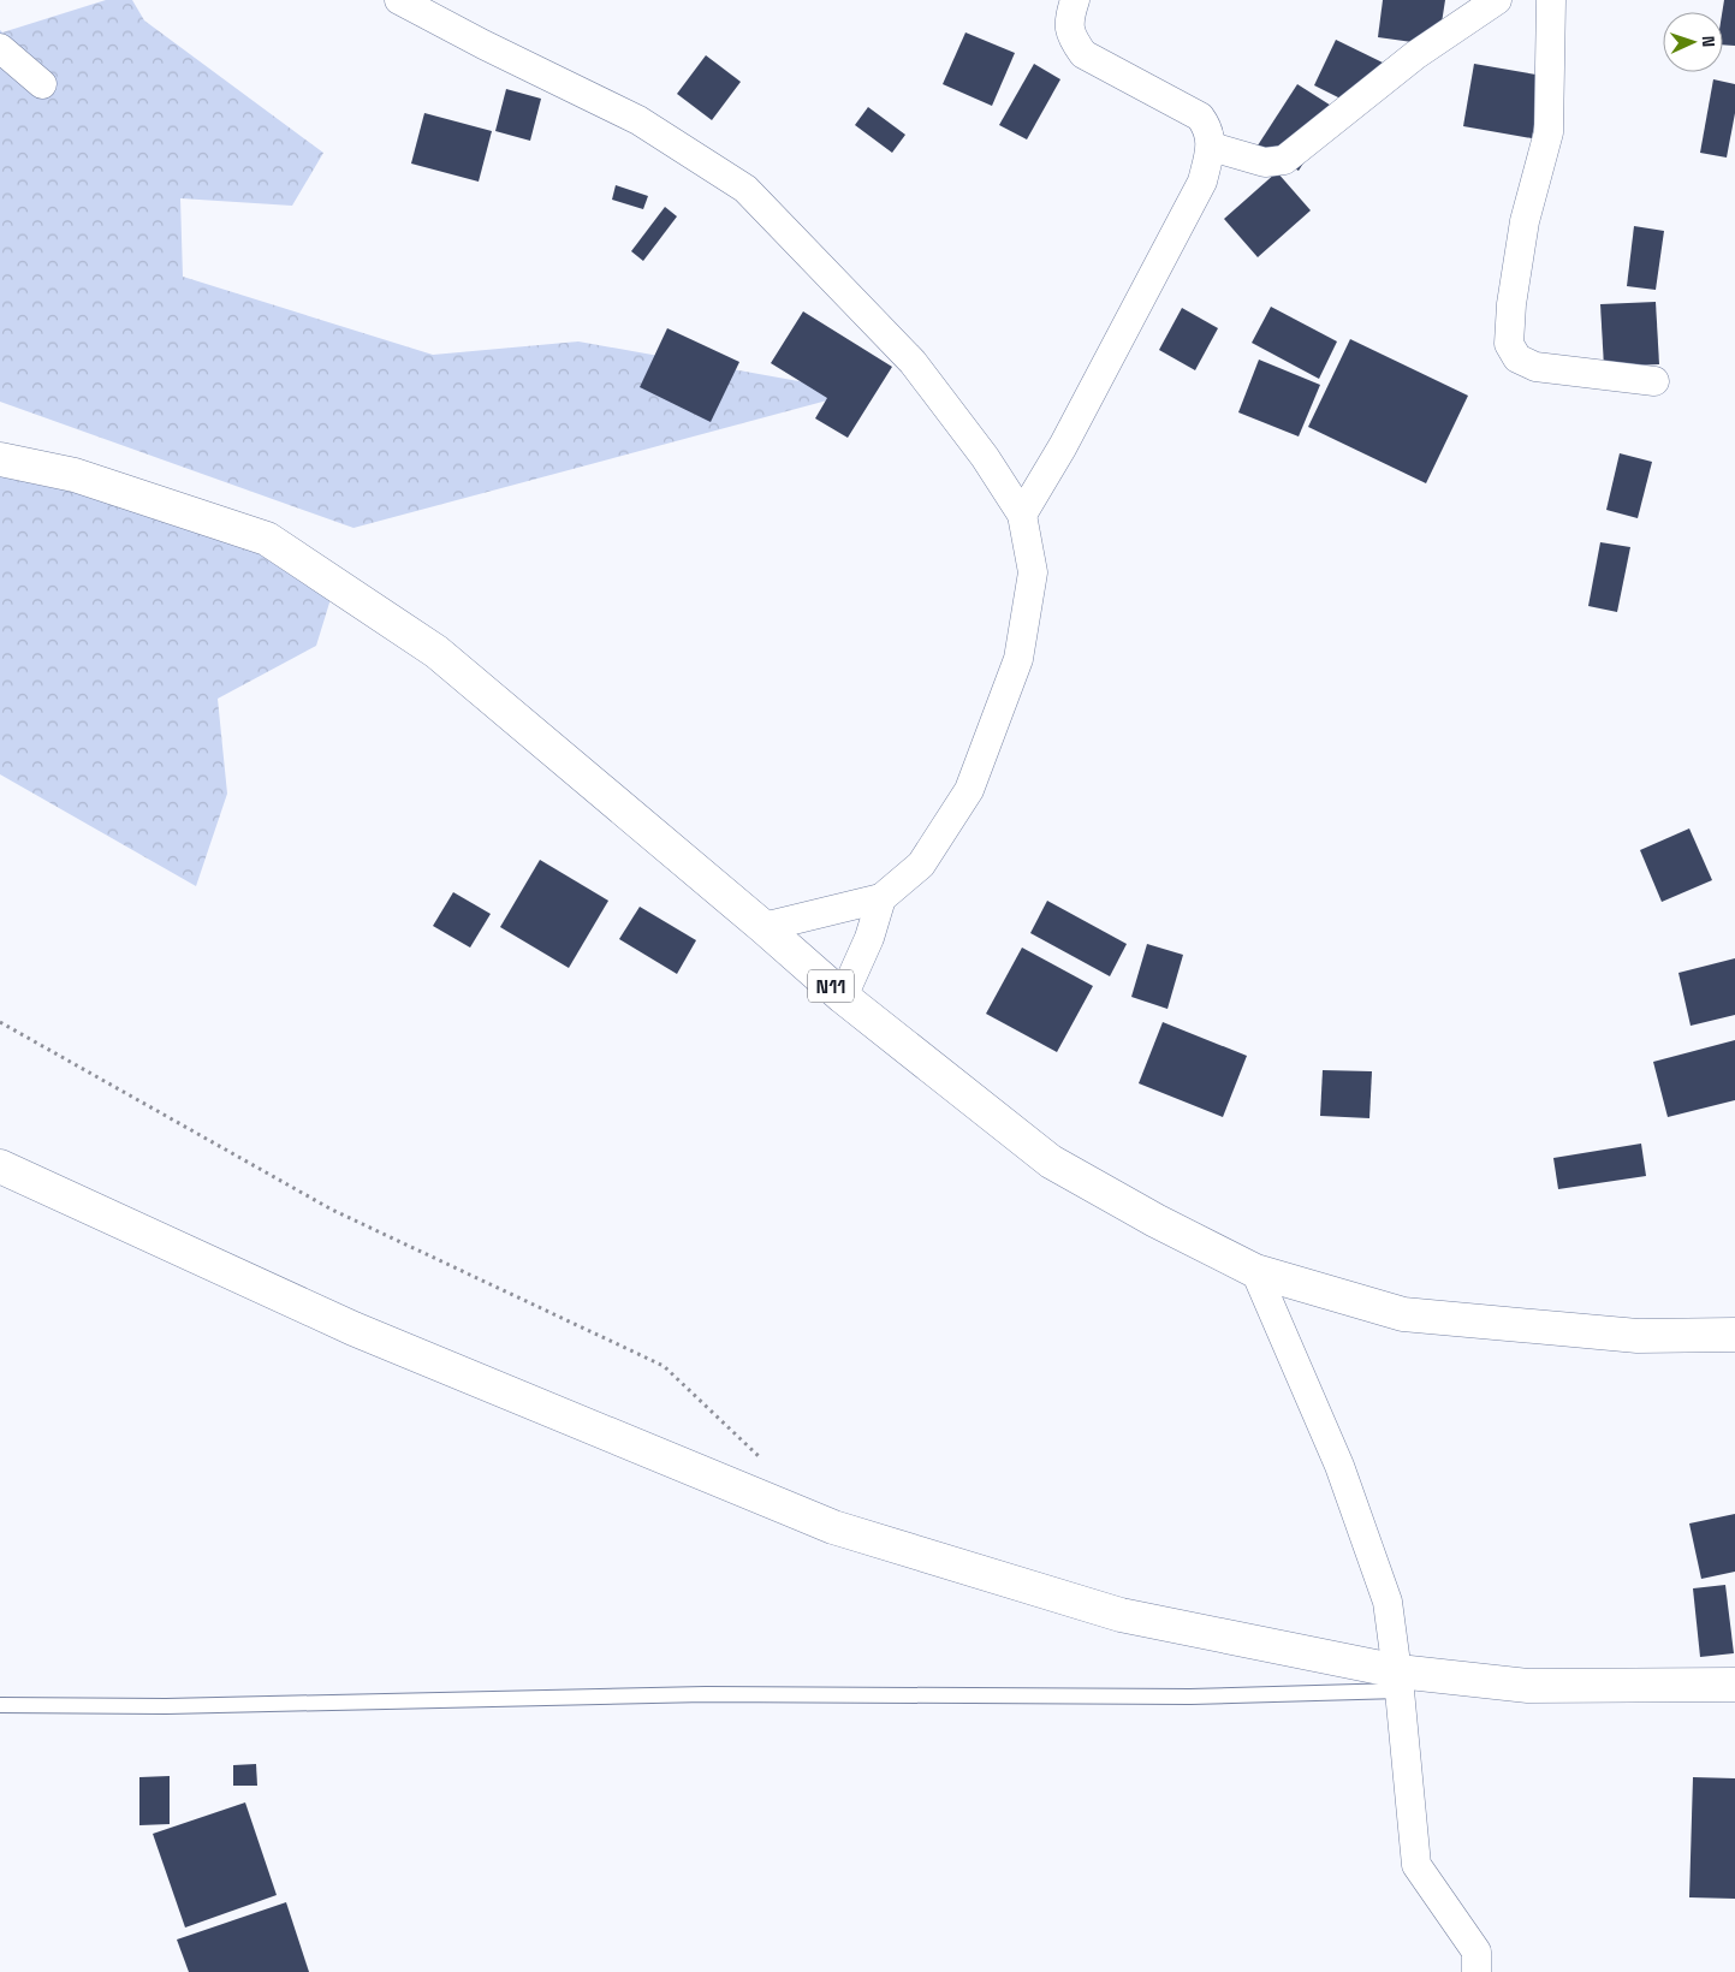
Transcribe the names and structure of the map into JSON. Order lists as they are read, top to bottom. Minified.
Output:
{"streets":{"main road":["N11"]},"north":"right"}
